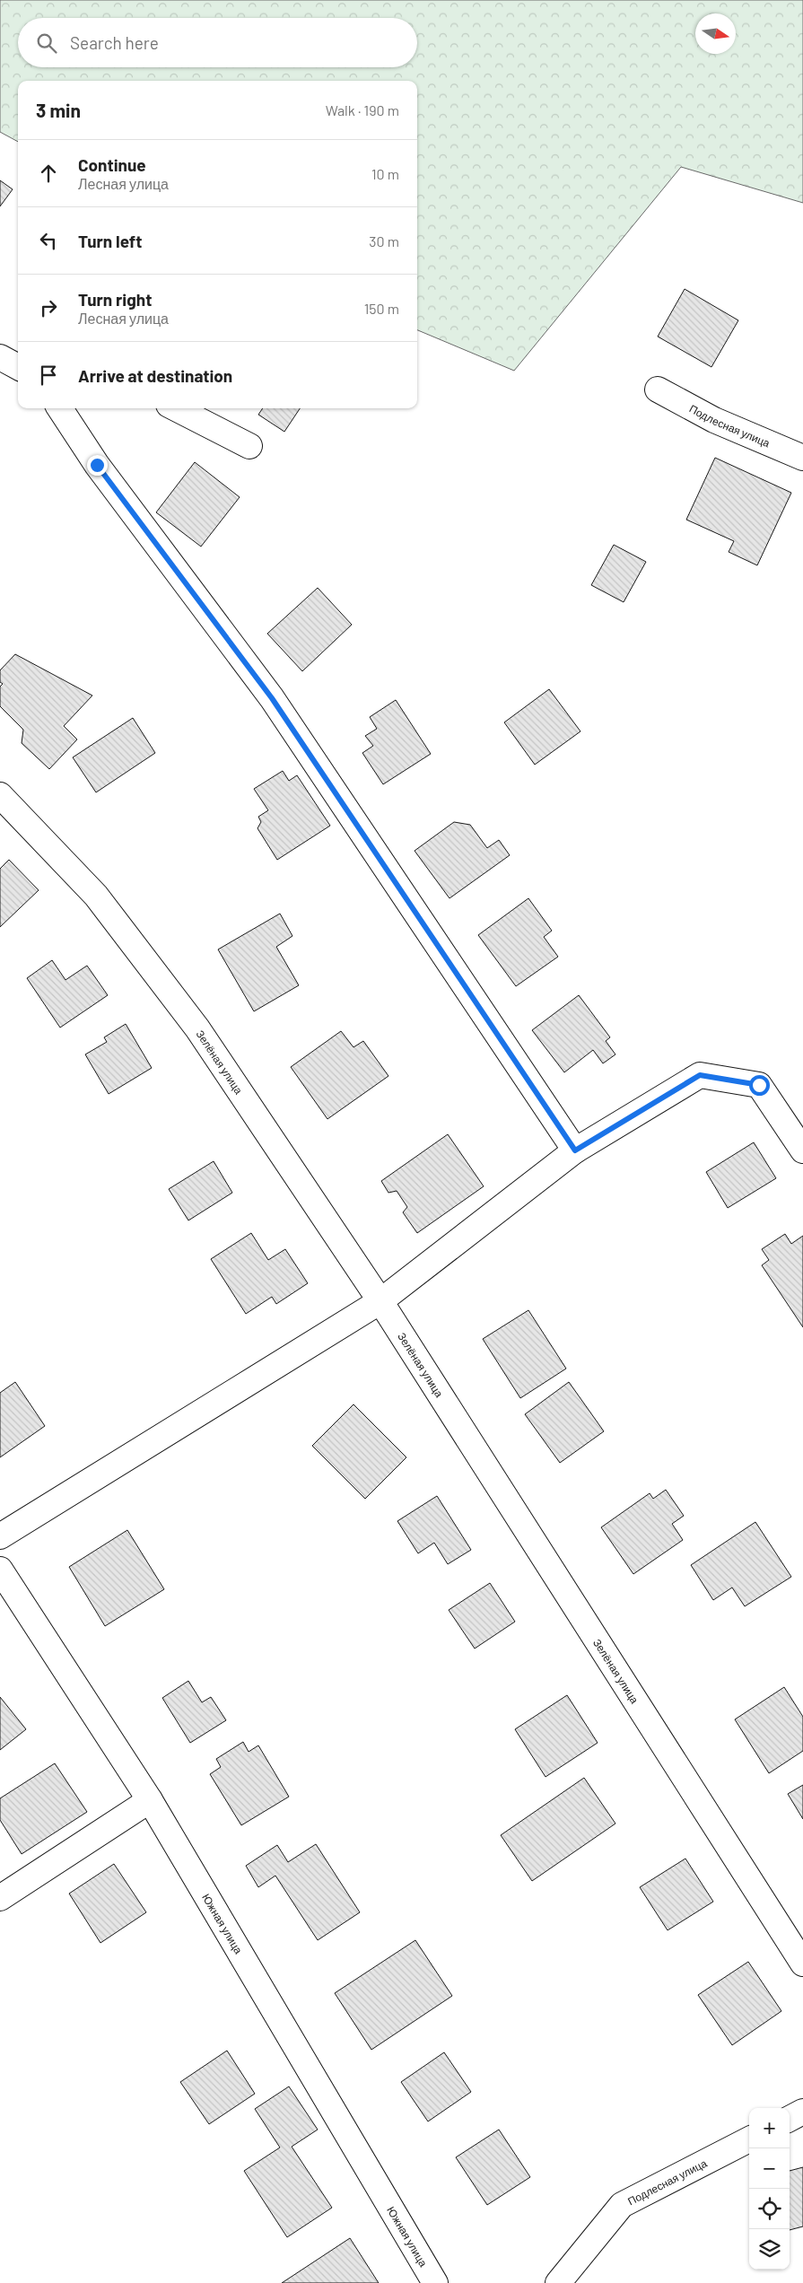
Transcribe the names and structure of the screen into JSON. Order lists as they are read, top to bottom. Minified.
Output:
{"streets":{"street":["Подлесная улица","Зелёная улица","Южная улица"]},"north":"right","page":{"search":"Search here","heading":["3 min","Walk · 190 m"],"list":[["Continue","Лесная улица","10 m"],["Turn left","30 m"],["Turn right","Лесная улица","150 m"],"Arrive at destination"],"map_buttons":["+","−"]}}
